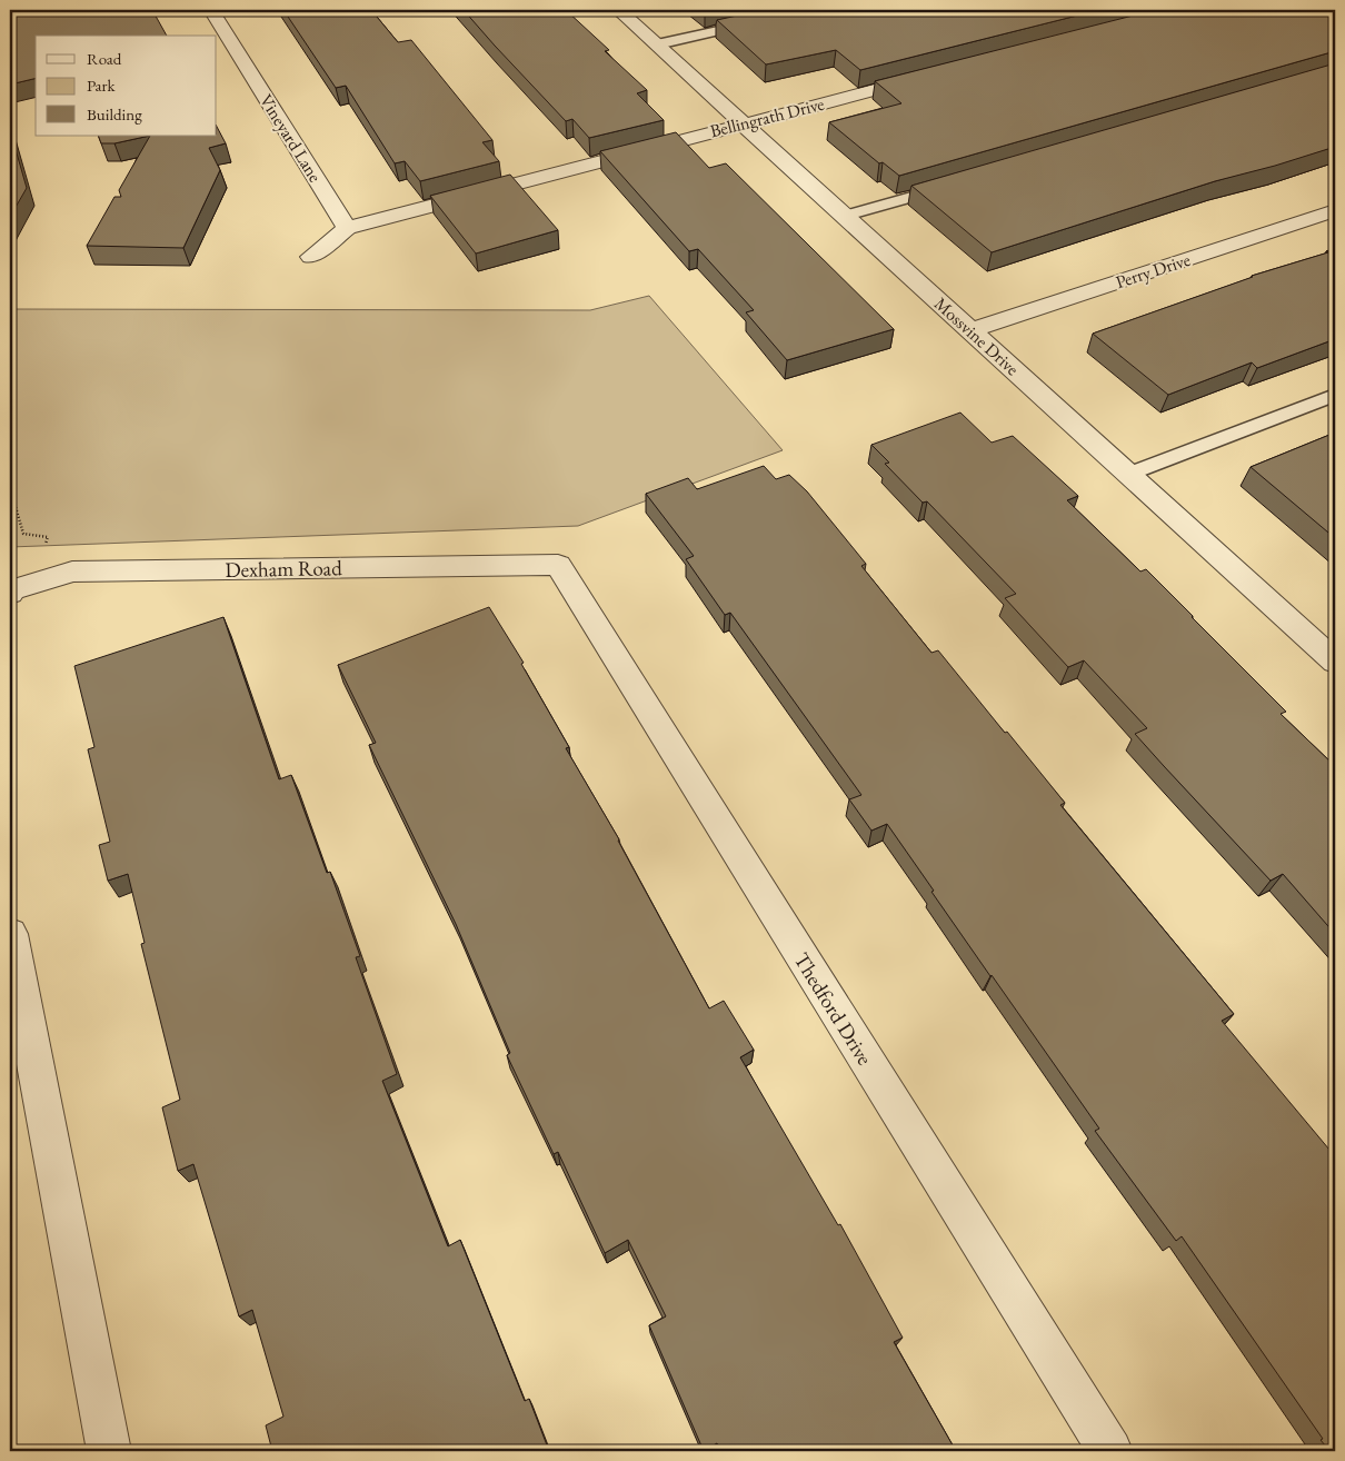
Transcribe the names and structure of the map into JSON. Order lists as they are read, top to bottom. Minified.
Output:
{"streets":{"street":["Bellingrath Drive","Vineyard Lane","Perry Drive","Mossvine Drive","Dexham Road","Thedford Drive"]},"crossings":[["Bellingrath Drive","Vineyard Lane"],["Bellingrath Drive","Mossvine Drive"],["Perry Drive","Mossvine Drive"],["Dexham Road","Thedford Drive"]],"legend":["Road","Park","Building"]}
